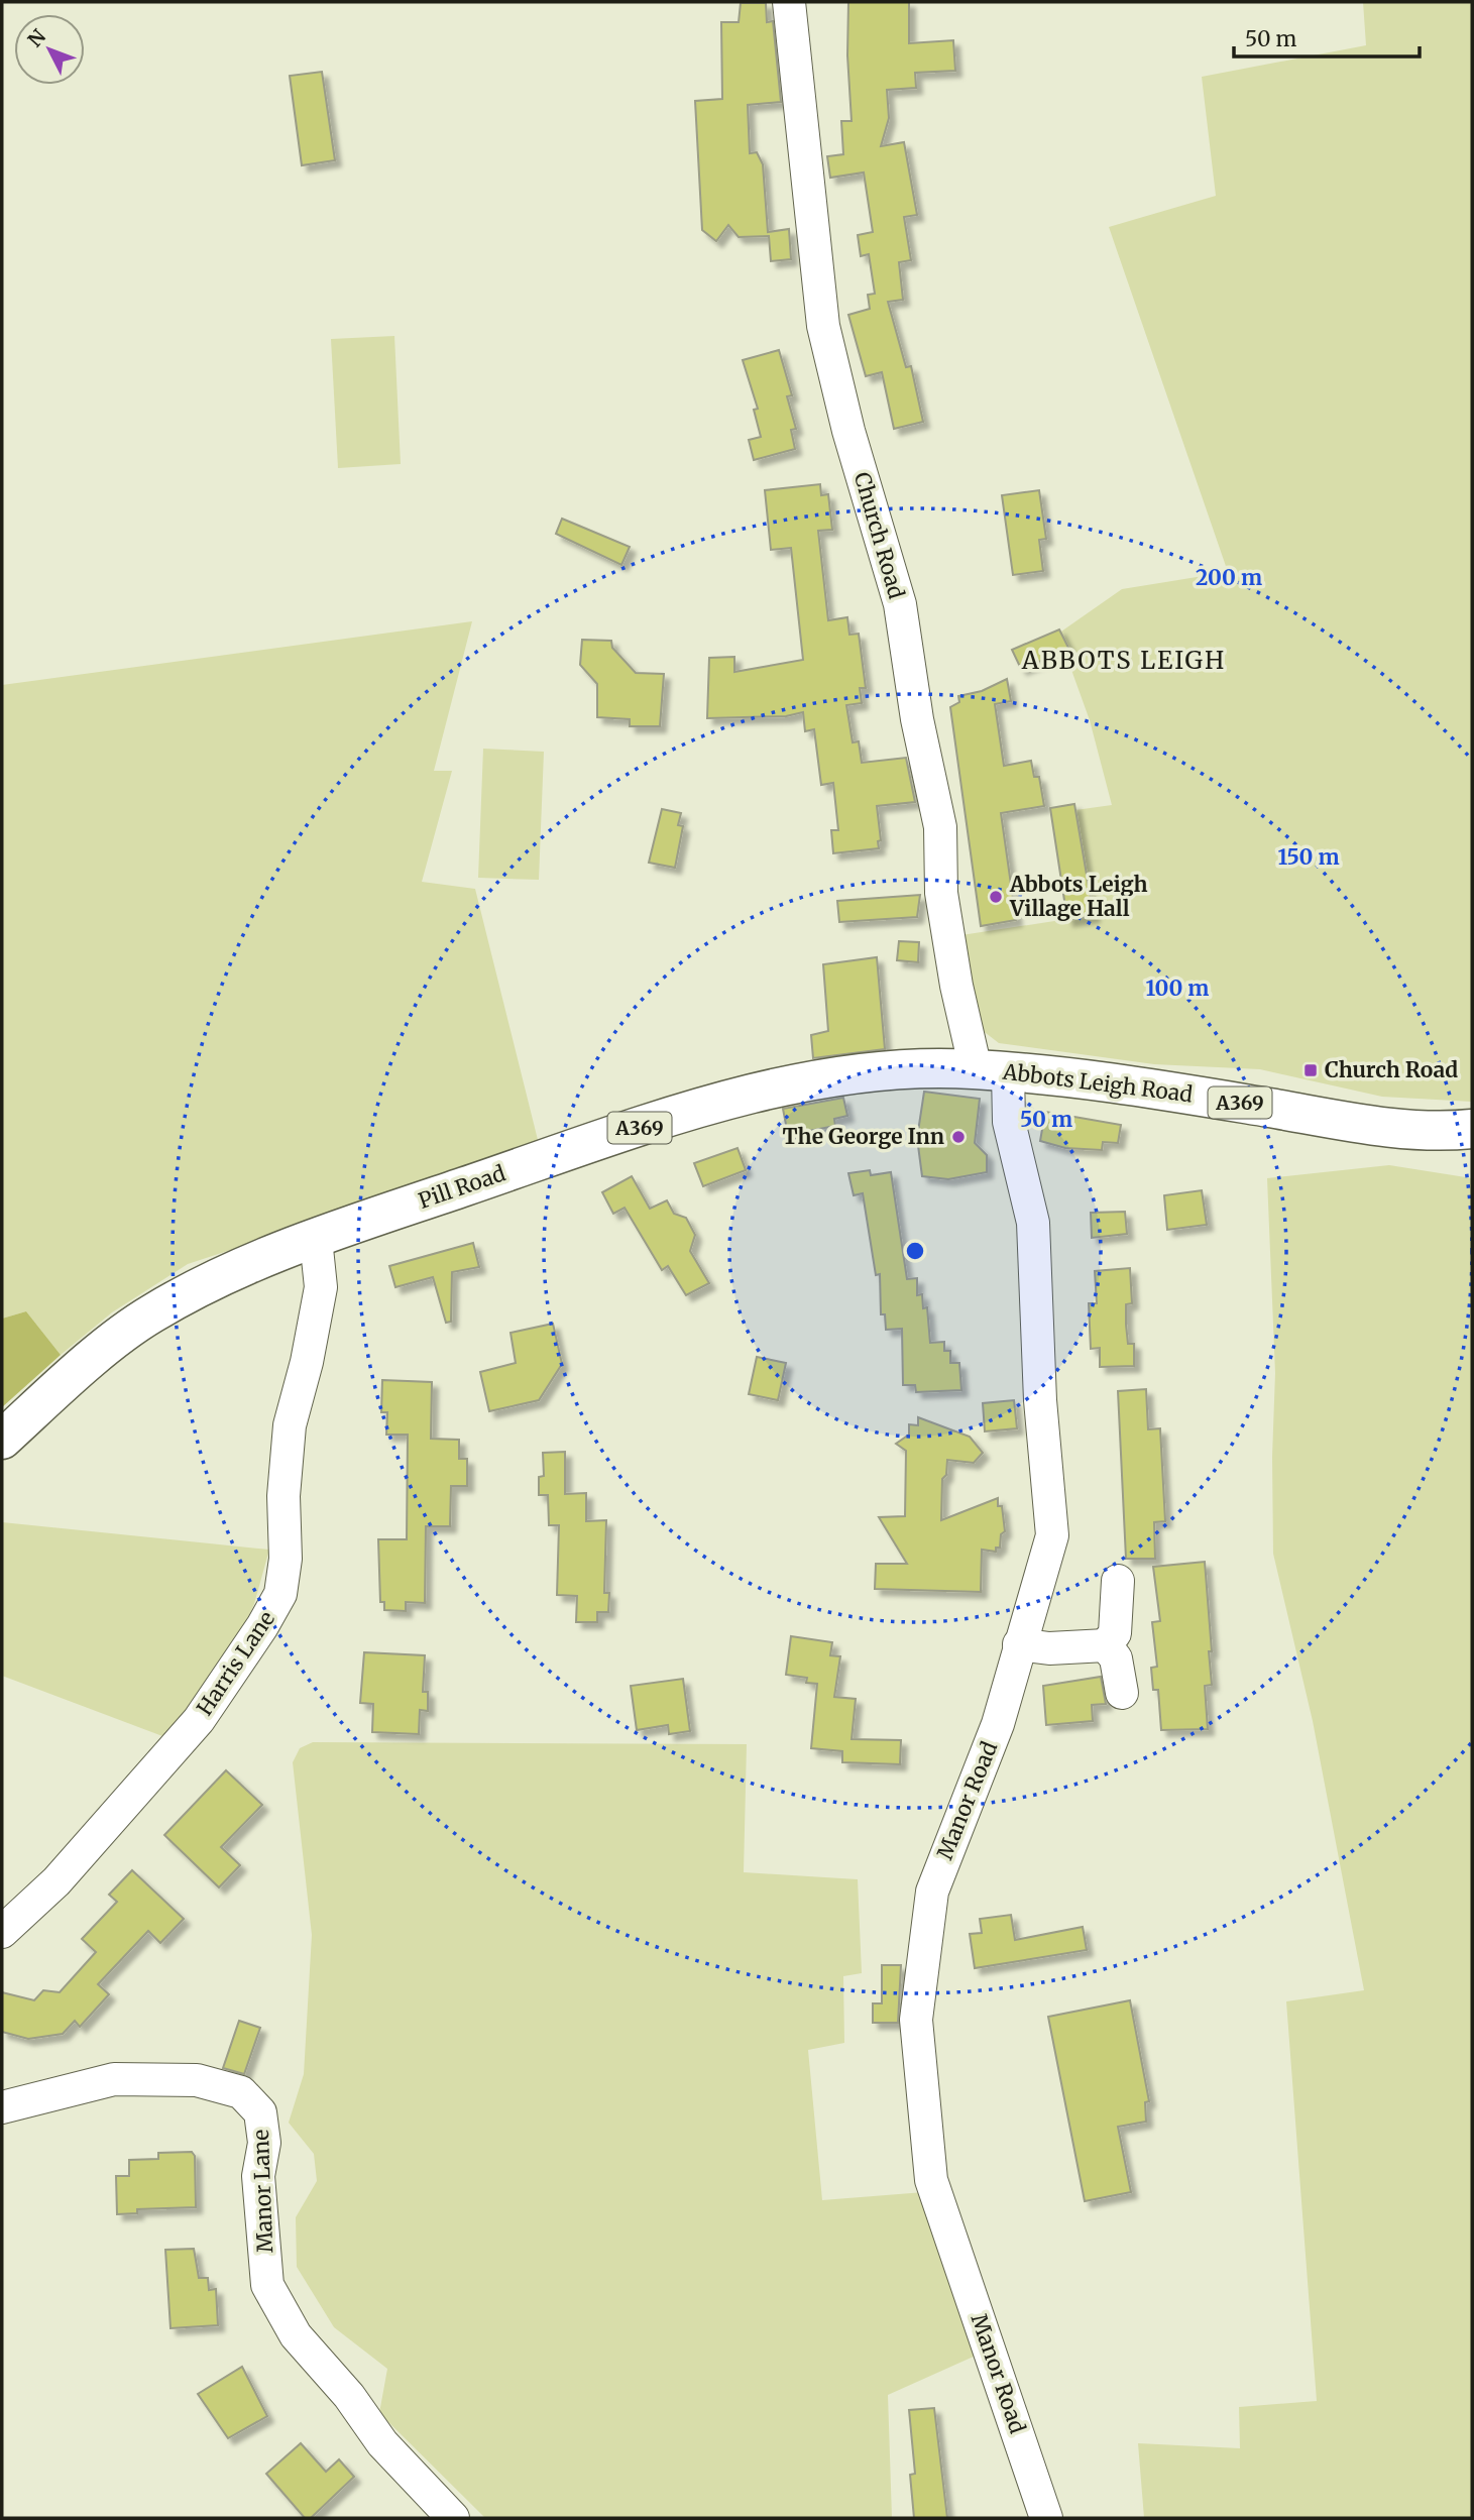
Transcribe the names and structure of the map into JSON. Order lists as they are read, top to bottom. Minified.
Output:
{"streets":{"main road":["Abbots Leigh Road","A369","Pill Road"],"street":["Church Road","Harris Lane","Manor Road","Manor Lane"]},"crossings":[["Church Road","Abbots Leigh Road"],["Church Road","Pill Road"],["Church Road","Manor Road"],["Abbots Leigh Road","Pill Road"],["Abbots Leigh Road","Manor Road"],["Pill Road","Harris Lane"],["Pill Road","Manor Road"]],"districts":["ABBOTS LEIGH"],"places":{"other":["Abbots Leigh Village Hall","The George Inn"],"transit":["Church Road"]},"scale_bar":"50 m","north":"top left","rings":["200 m","150 m","100 m","50 m"]}
